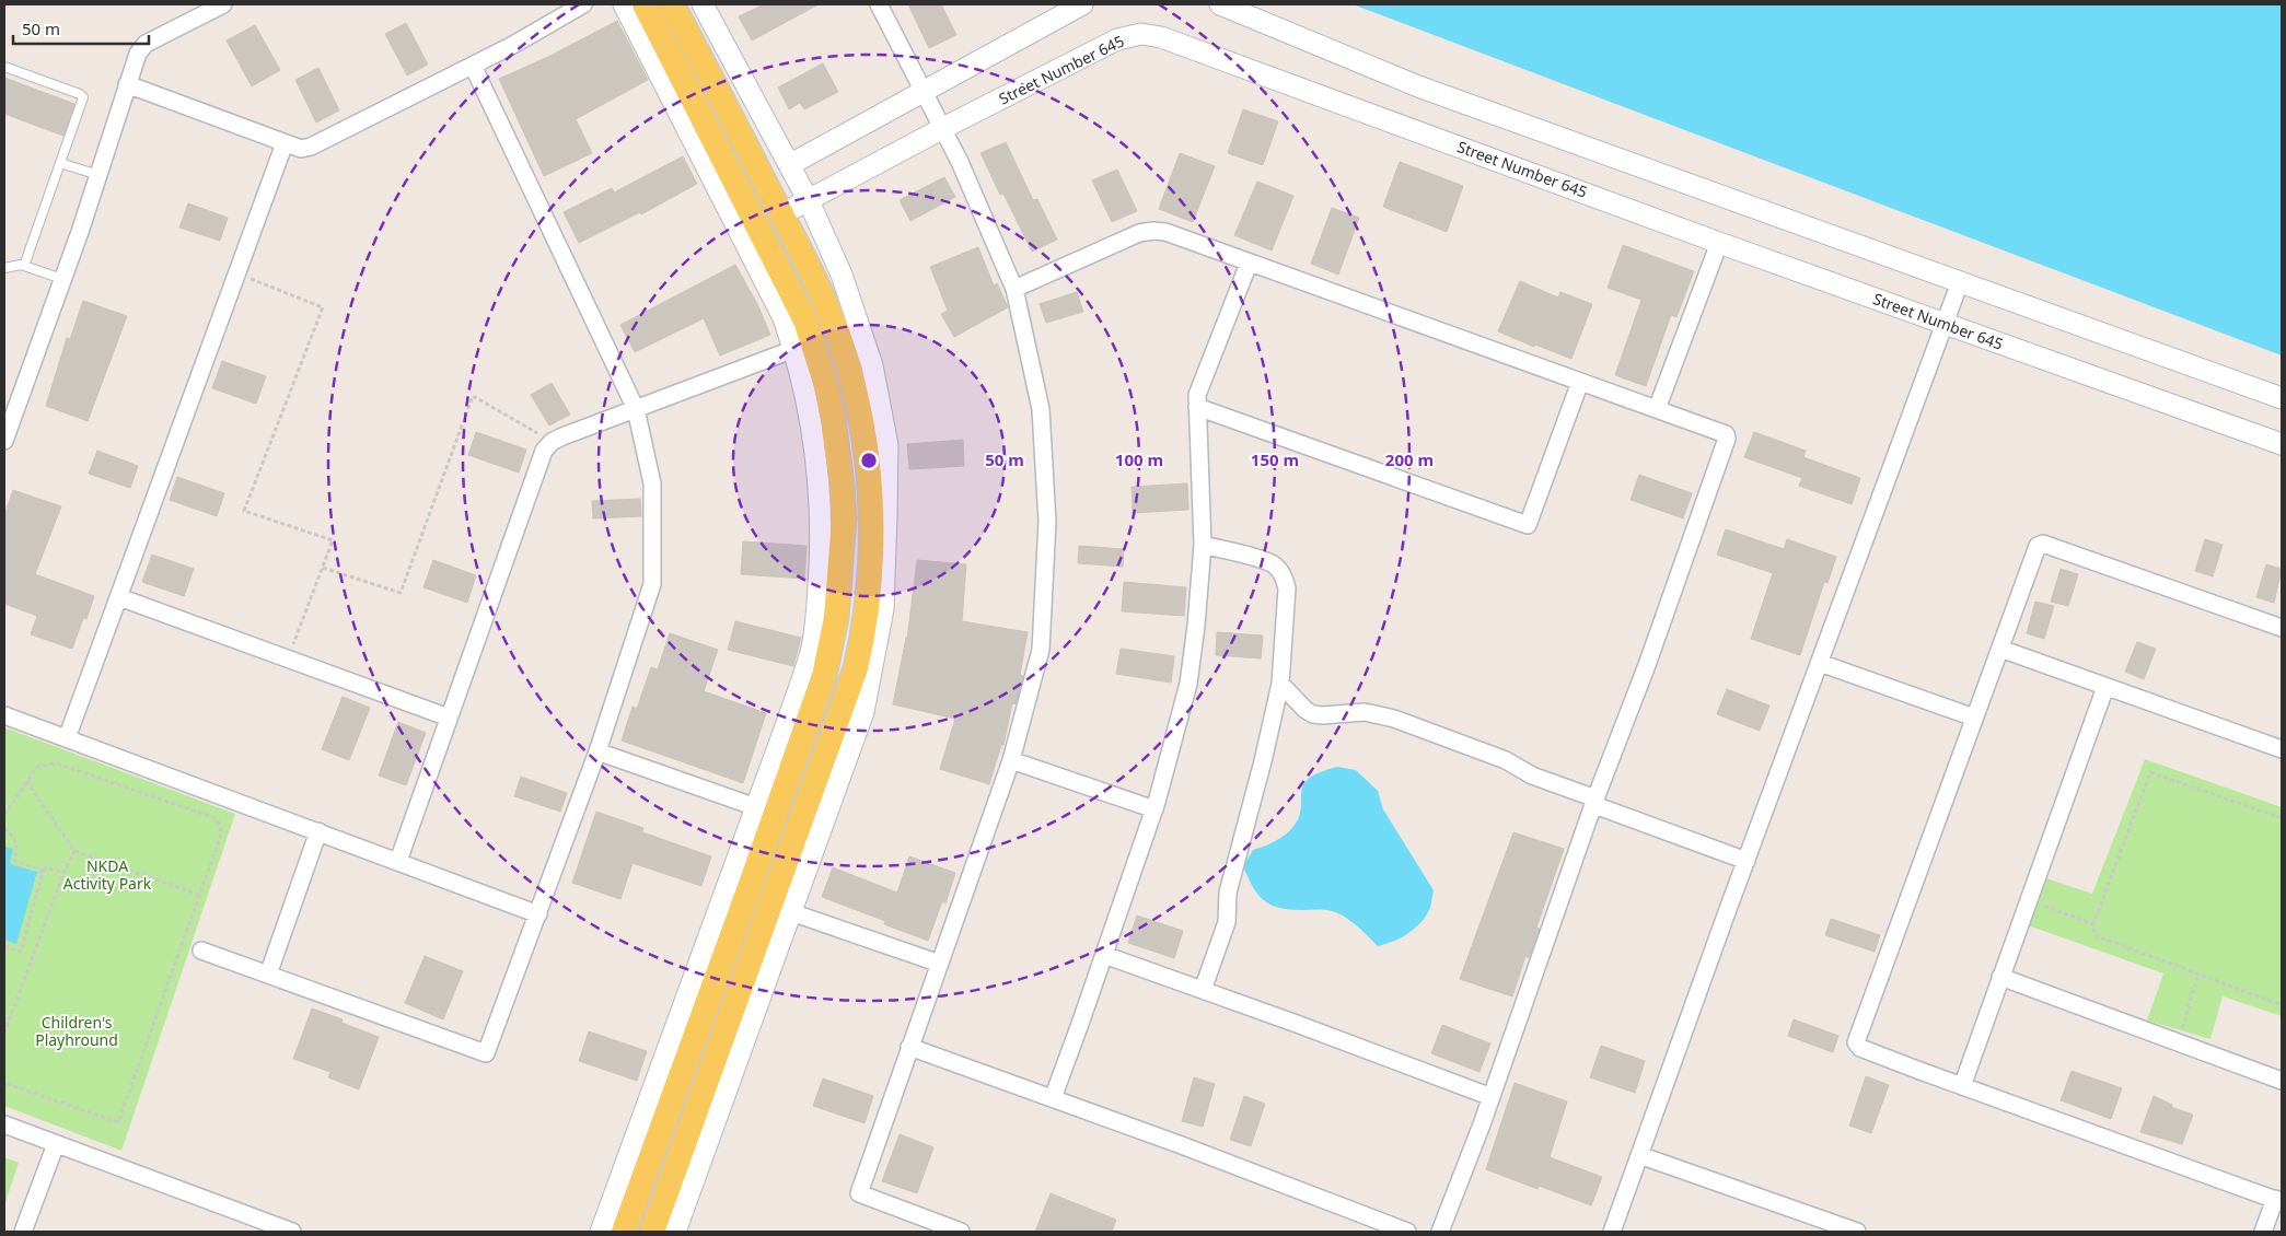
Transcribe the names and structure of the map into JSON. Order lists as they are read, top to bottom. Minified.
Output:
{"streets":{"street":["Street Number 645"]},"parks":["NKDA Activity Park","Children's Playhround"],"scale_bar":"50 m","rings":["50 m","100 m","150 m","200 m"]}
